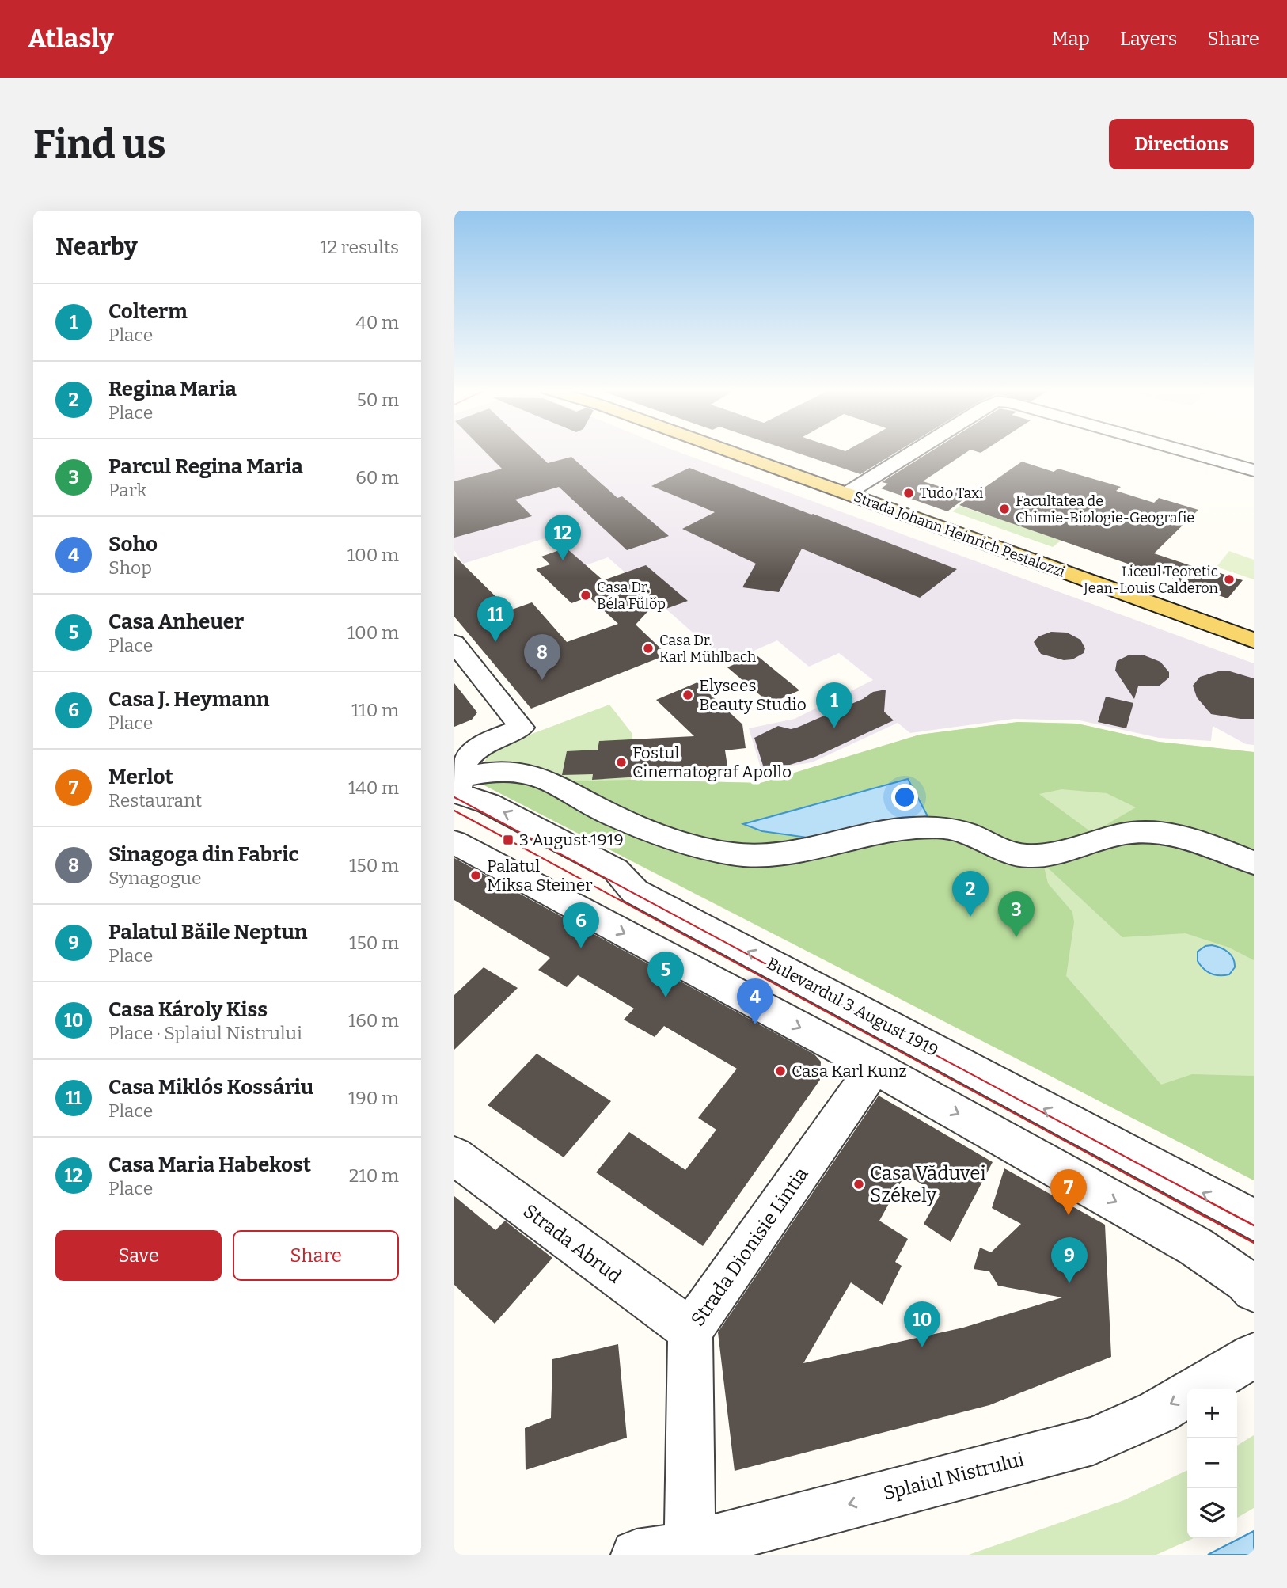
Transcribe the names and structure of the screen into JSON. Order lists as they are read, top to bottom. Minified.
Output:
{"streets":{"main road":["Strada Johann Heinrich Pestalozzi"],"street":["Bulevardul 3 August 1919","Strada Abrud","Strada Dionisie Lintia","Splaiul Nistrului"]},"crossings":[["Strada Abrud","Strada Dionisie Lintia"],["Strada Dionisie Lintia","Splaiul Nistrului"]],"one_way":["Splaiul Nistrului"],"places":{"other":["Tudo Taxi","Facultatea de Chimie-Biologie-Geografie","Liceul Teoretic Jean-Louis Calderon","Casa Dr. Béla Fülöp","Casa Dr. Karl Mühlbach","Elysees Beauty Studio","Fostul Cinematograf Apollo","Palatul Miksa Steiner","Casa Karl Kunz","Casa Văduvei Székely"],"transit":["3 August 1919"]},"page":{"header":"Atlasly","nav":["Map","Layers","Share"],"buttons":["Directions",["Save","Share"]],"title":"Find us","heading":["Nearby","12 results"],"list":[{"mark":"1","name":"Colterm","note":"Place","value":"40 m"},{"mark":"2","name":"Regina Maria","note":"Place","value":"50 m"},{"mark":"3","name":"Parcul Regina Maria","note":"Park","value":"60 m"},{"mark":"4","name":"Soho","note":"Shop","value":"100 m"},{"mark":"5","name":"Casa Anheuer","note":"Place","value":"100 m"},{"mark":"6","name":"Casa J. Heymann","note":"Place","value":"110 m"},{"mark":"7","name":"Merlot","note":"Restaurant","value":"140 m"},{"mark":"8","name":"Sinagoga din Fabric","note":"Synagogue","value":"150 m"},{"mark":"9","name":"Palatul Băile Neptun","note":"Place","value":"150 m"},{"mark":"10","name":"Casa Károly Kiss","note":"Place · Splaiul Nistrului","value":"160 m"},{"mark":"11","name":"Casa Miklós Kossáriu","note":"Place","value":"190 m"},{"mark":"12","name":"Casa Maria Habekost","note":"Place","value":"210 m"}],"pins":["12","11","8","1","2","3","6","5","4","7","9","10"],"map_buttons":["+","−"]}}
